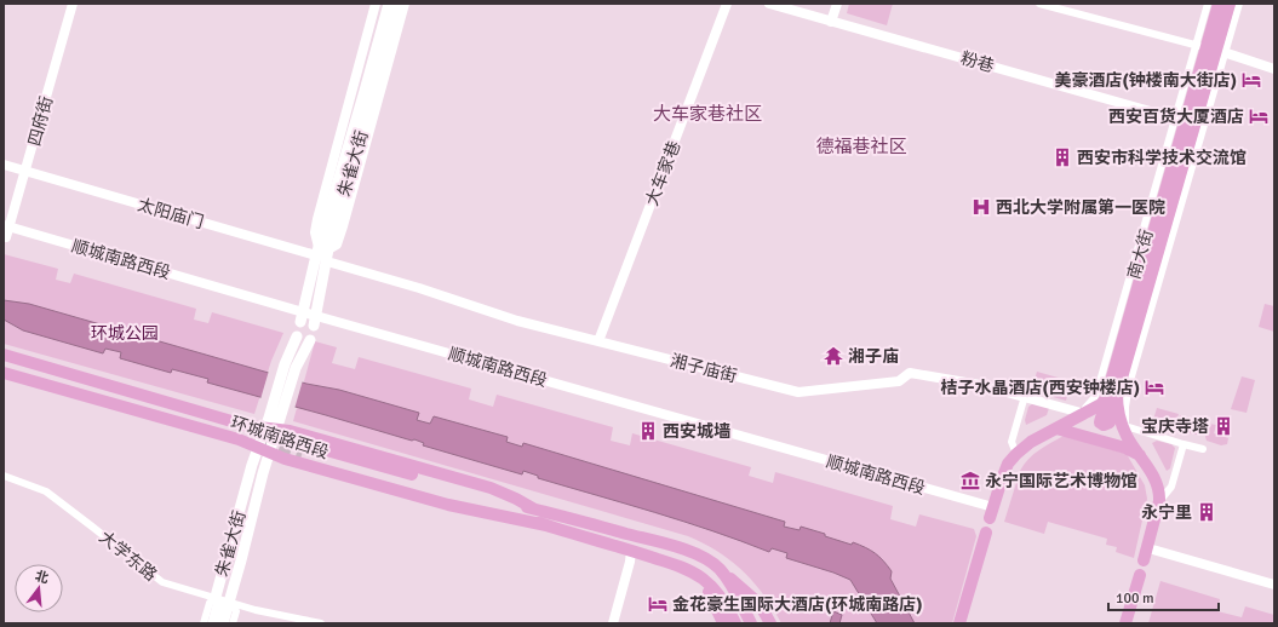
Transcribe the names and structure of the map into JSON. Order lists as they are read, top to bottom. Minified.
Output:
{"streets":{"main road":["朱雀大街","南大街","环城南路西段"],"street":["粉巷","四府街","大车家巷","太阳庙门","顺城南路西段","湘子庙街","大学东路"]},"crossings":[["粉巷","南大街"],["四府街","太阳庙门"],["四府街","顺城南路西段"],["朱雀大街","太阳庙门"],["朱雀大街","顺城南路西段"],["朱雀大街","湘子庙街"],["朱雀大街","环城南路西段"],["朱雀大街","大学东路"],["大车家巷","湘子庙街"],["南大街","湘子庙街"]],"districts":["大车家巷社区","德福巷社区"],"parks":["环城公园"],"places":{"hotel":["美豪酒店(钟楼南大街店)","西安百货大厦酒店","桔子水晶酒店(西安钟楼店)","金花豪生国际大酒店(环城南路店)"],"building":["西安市科学技术交流馆","宝庆寺塔","西安城墙","永宁里"],"hospital":["西北大学附属第一医院"],"temple":["湘子庙"],"museum":["永宁国际艺术博物馆"]},"scale_bar":"100 m","north":"top"}
